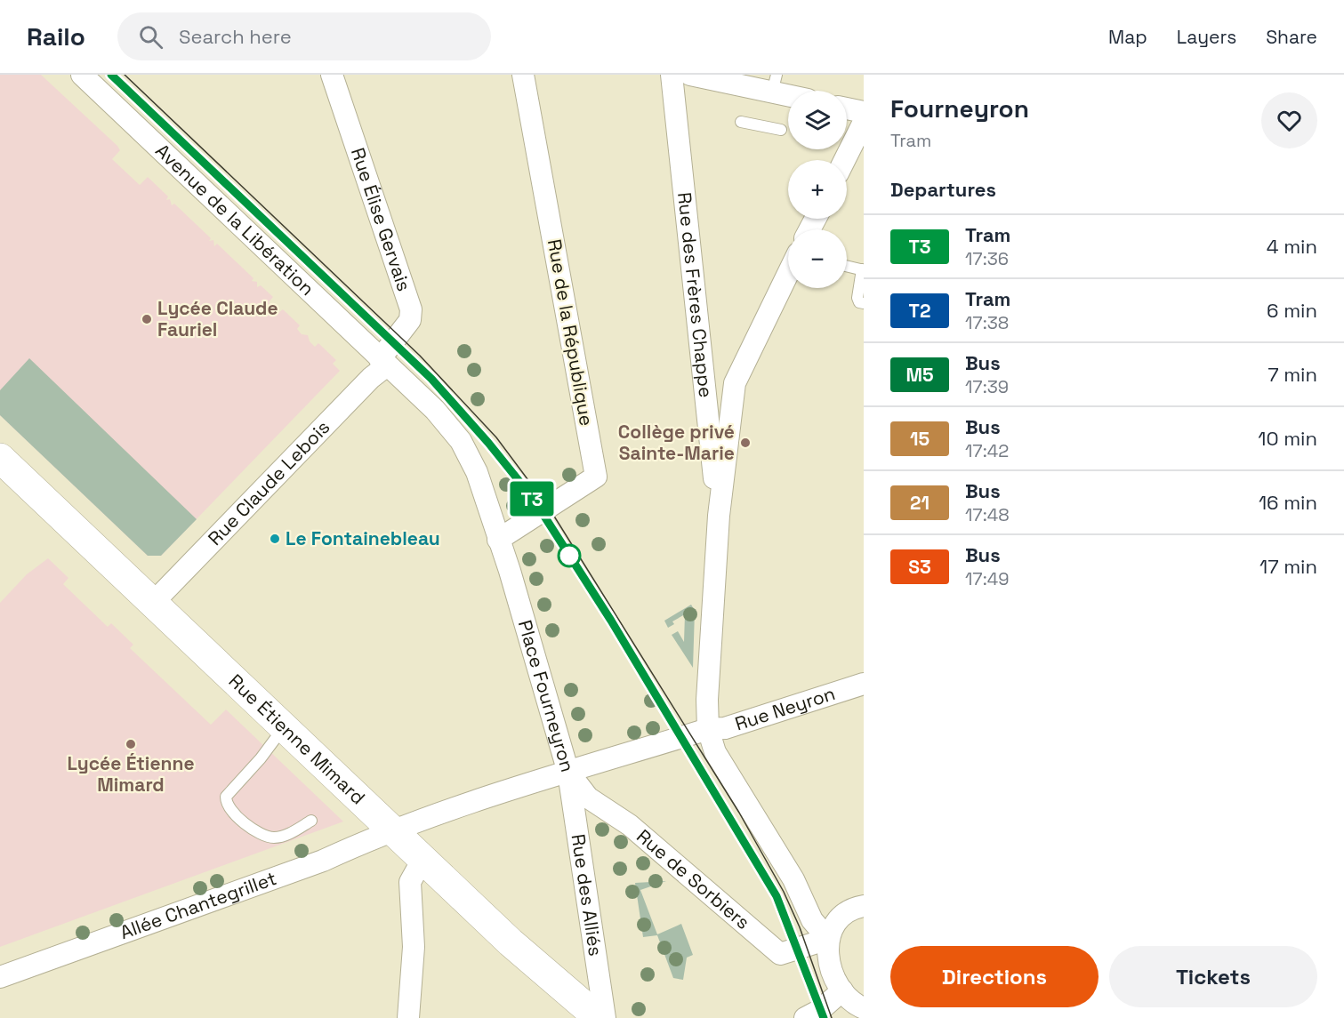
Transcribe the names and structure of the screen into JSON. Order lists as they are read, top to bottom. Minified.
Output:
{"streets":{"main road":["Rue Étienne Mimard"],"street":["Avenue de la Libération","Rue Élise Gervais","Rue des Frères Chappe","Rue de la République","Rue Claude Lebois","Place Fourneyron","Rue Neyron","Rue de Sorbiers","Rue des Alliés","Allée Chantegrillet"]},"crossings":[["Avenue de la Libération","Rue Élise Gervais"],["Avenue de la Libération","Rue Claude Lebois"],["Avenue de la Libération","Place Fourneyron"],["Rue Élise Gervais","Rue Claude Lebois"],["Rue Élise Gervais","Place Fourneyron"],["Rue de la République","Place Fourneyron"],["Rue Claude Lebois","Place Fourneyron"],["Rue Claude Lebois","Rue Étienne Mimard"],["Place Fourneyron","Rue Neyron"],["Place Fourneyron","Rue de Sorbiers"],["Place Fourneyron","Rue des Alliés"],["Place Fourneyron","Allée Chantegrillet"],["Rue Étienne Mimard","Allée Chantegrillet"],["Rue de Sorbiers","Rue des Alliés"],["Rue de Sorbiers","Allée Chantegrillet"],["Rue des Alliés","Allée Chantegrillet"]],"places":["Lycée Claude Fauriel","Collège privé Sainte-Marie","Le Fontainebleau","Lycée Étienne Mimard"],"lines":["tram line T3"],"page":{"header":"Railo","search":"Search here","nav":["Map","Layers","Share"],"on_map":"T3","heading":[["Fourneyron","Tram"],"Departures"],"map_buttons":["+","−"],"list":[{"mark":"T3","name":"Tram","note":"17:36","value":"4 min"},{"mark":"T2","name":"Tram","note":"17:38","value":"6 min"},{"mark":"M5","name":"Bus","note":"17:39","value":"7 min"},{"mark":"15","name":"Bus","note":"17:42","value":"10 min"},{"mark":"21","name":"Bus","note":"17:48","value":"16 min"},{"mark":"S3","name":"Bus","note":"17:49","value":"17 min"}],"buttons":["Directions","Tickets"]}}
